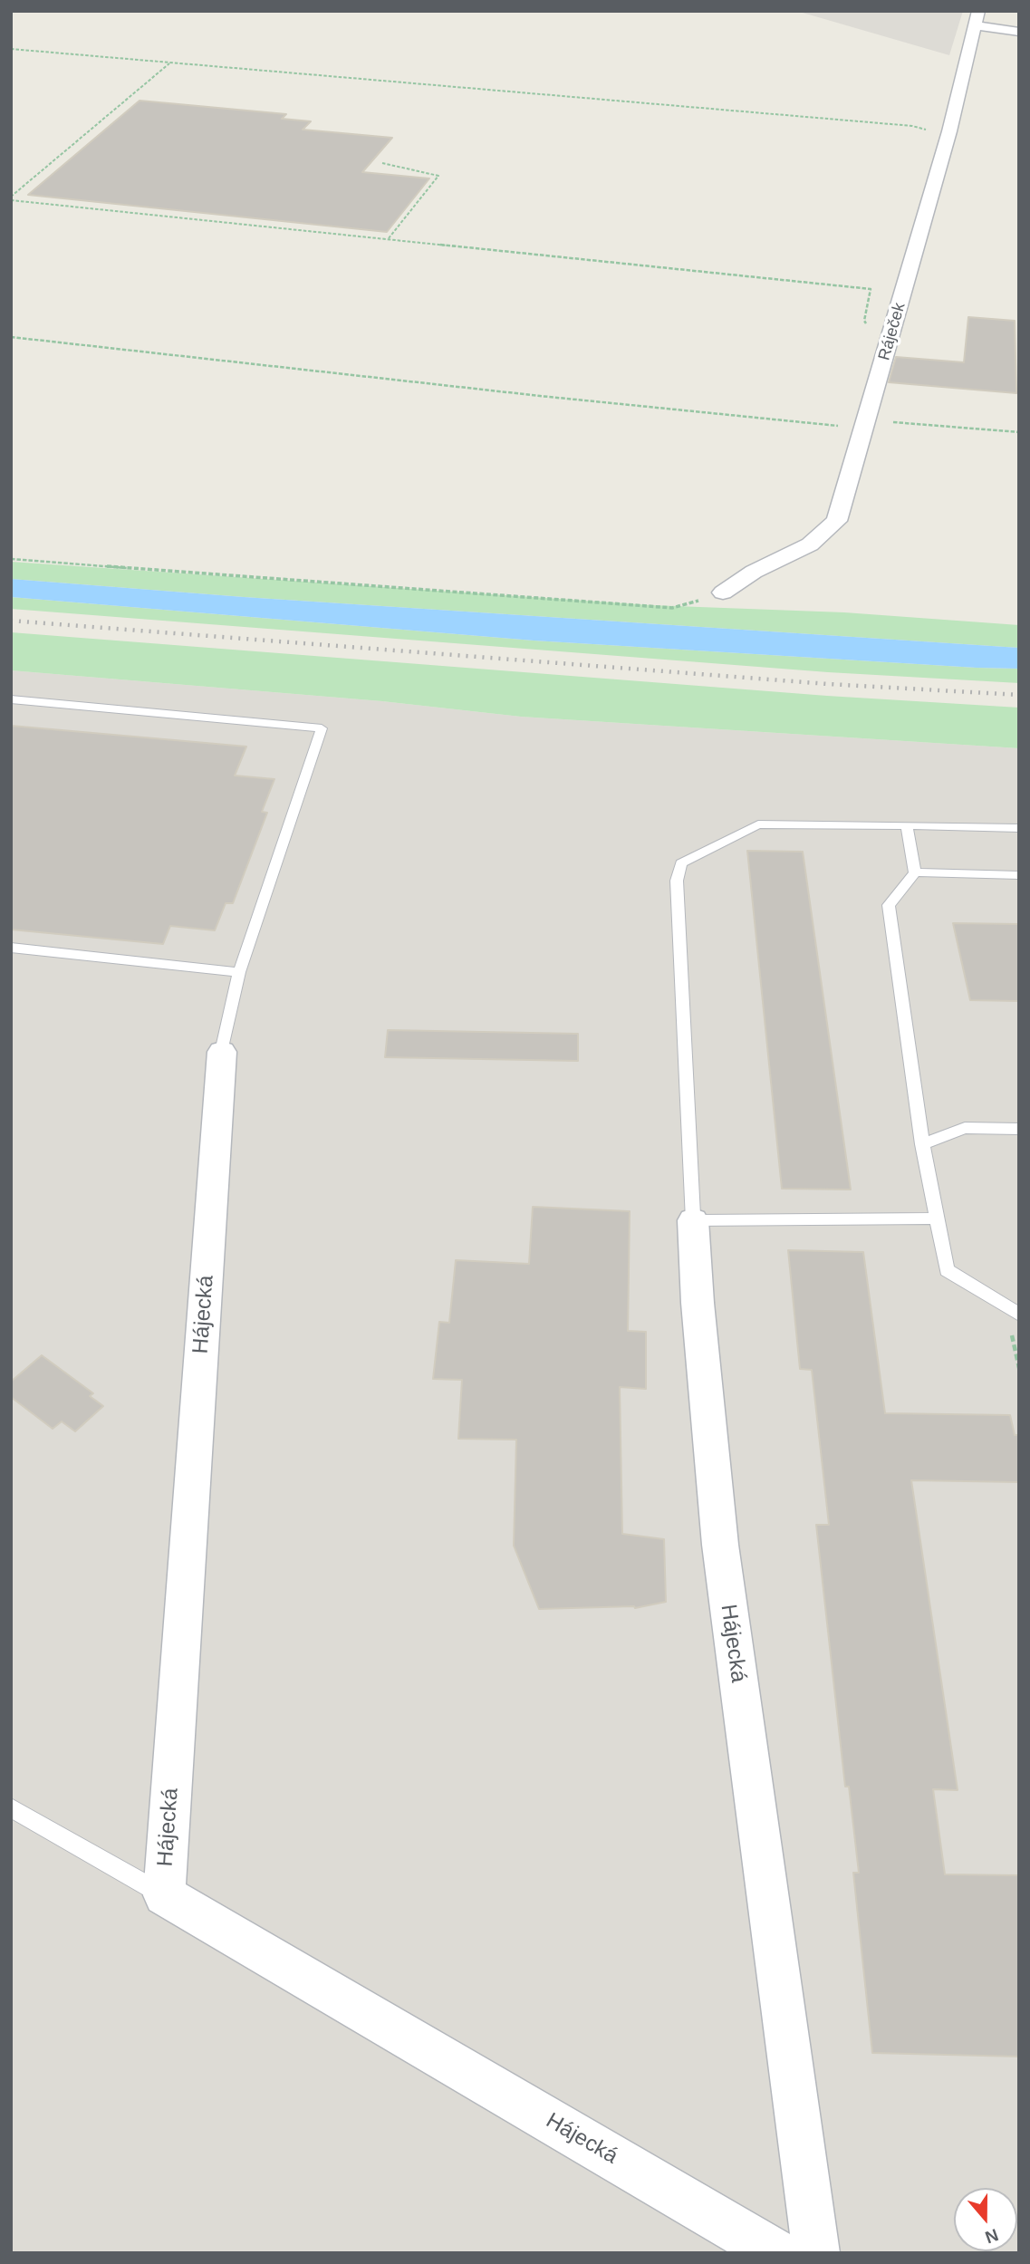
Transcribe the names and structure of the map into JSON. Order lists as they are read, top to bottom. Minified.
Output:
{"streets":{"street":["Ráječek","Hájecká"]},"north":"bottom"}
